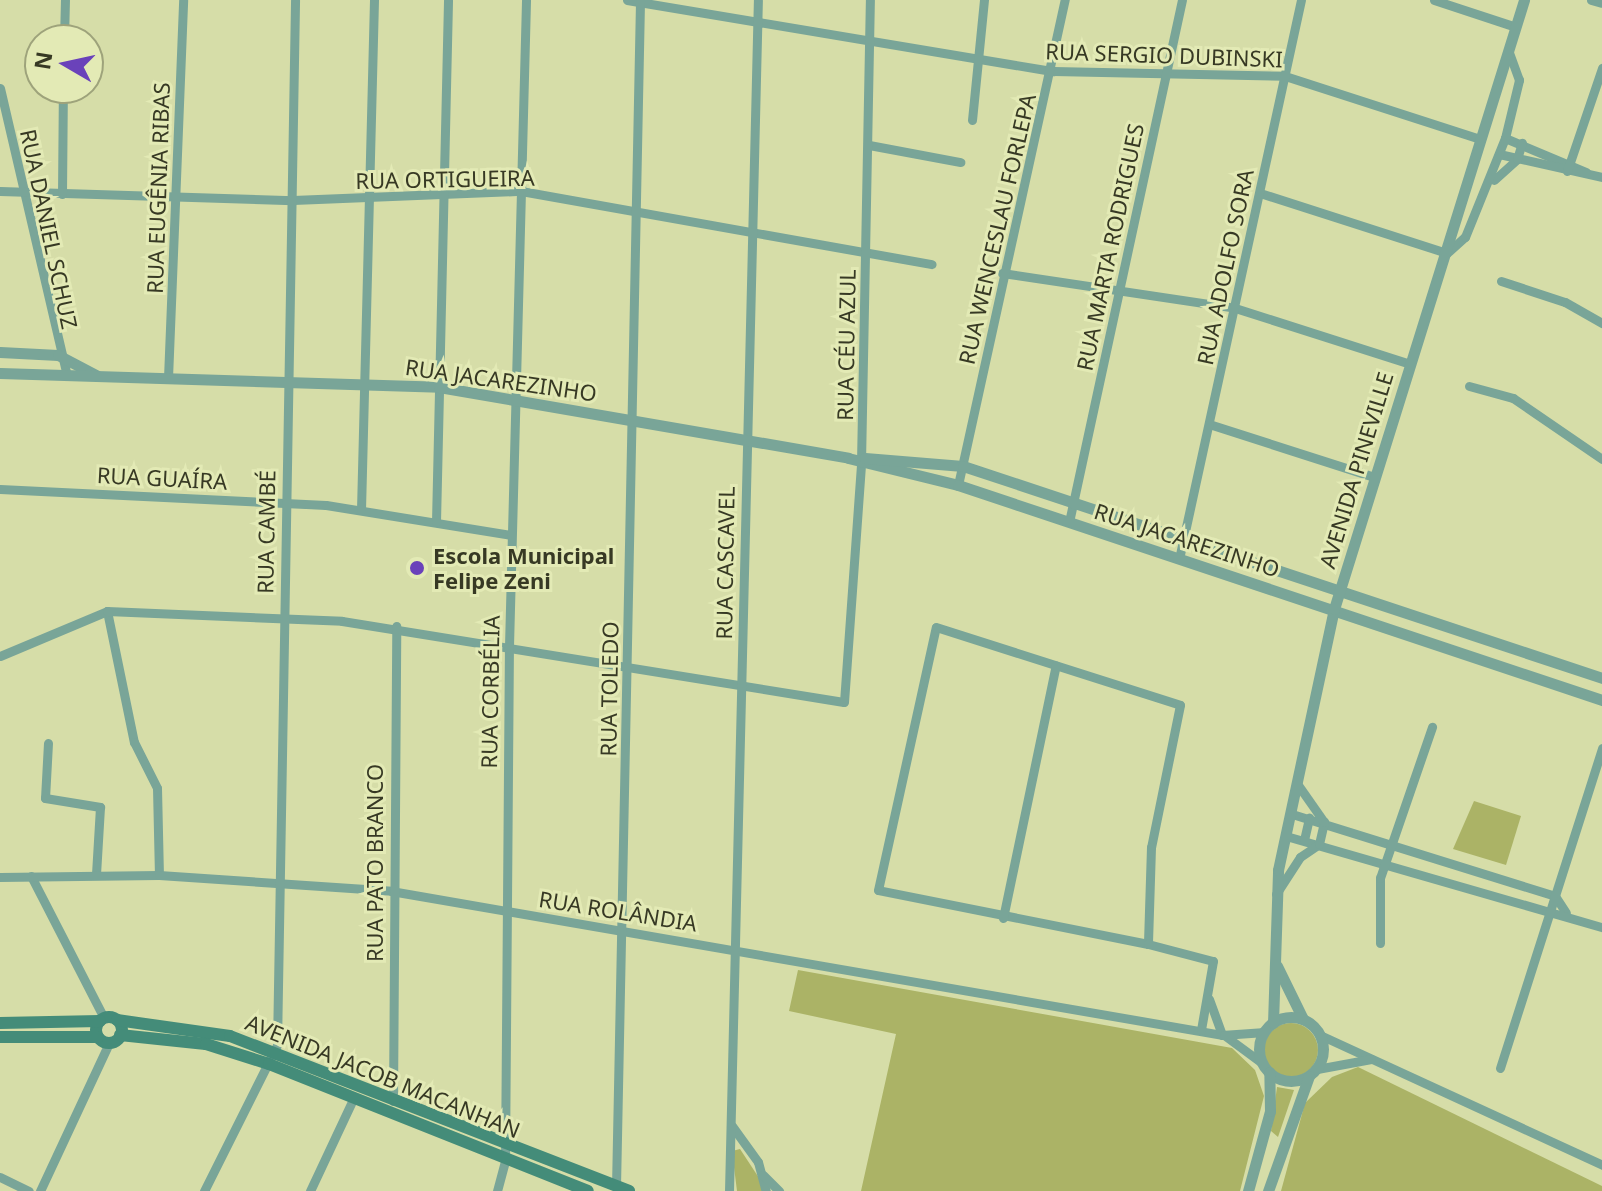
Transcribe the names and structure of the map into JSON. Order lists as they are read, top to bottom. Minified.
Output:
{"streets":{"main road":["AVENIDA JACOB MACANHAN"],"street":["RUA SERGIO DUBINSKI","RUA ORTIGUEIRA","RUA EUGÊNIA RIBAS","RUA DANIEL SCHUZ","RUA WENCESLAU FORLEPA","RUA MARTA RODRIGUES","RUA ADOLFO SORA","RUA CÉU AZUL","RUA JACAREZINHO","AVENIDA PINEVILLE","RUA GUAÍRA","RUA CAMBÉ","RUA CASCAVEL","RUA TOLEDO","RUA CORBÉLIA","RUA PATO BRANCO","RUA ROLÂNDIA"]},"crossings":[["RUA SERGIO DUBINSKI","RUA WENCESLAU FORLEPA"],["RUA SERGIO DUBINSKI","RUA MARTA RODRIGUES"],["RUA SERGIO DUBINSKI","RUA ADOLFO SORA"],["RUA SERGIO DUBINSKI","RUA CÉU AZUL"],["RUA SERGIO DUBINSKI","AVENIDA PINEVILLE"],["RUA SERGIO DUBINSKI","RUA CASCAVEL"],["RUA SERGIO DUBINSKI","RUA TOLEDO"],["RUA ORTIGUEIRA","RUA EUGÊNIA RIBAS"],["RUA ORTIGUEIRA","RUA DANIEL SCHUZ"],["RUA ORTIGUEIRA","RUA CÉU AZUL"],["RUA ORTIGUEIRA","RUA CAMBÉ"],["RUA ORTIGUEIRA","RUA CASCAVEL"],["RUA ORTIGUEIRA","RUA TOLEDO"],["RUA ORTIGUEIRA","RUA CORBÉLIA"],["RUA EUGÊNIA RIBAS","RUA JACAREZINHO"],["RUA DANIEL SCHUZ","RUA JACAREZINHO"],["RUA WENCESLAU FORLEPA","RUA JACAREZINHO"],["RUA MARTA RODRIGUES","RUA JACAREZINHO"],["RUA ADOLFO SORA","RUA JACAREZINHO"],["RUA CÉU AZUL","RUA JACAREZINHO"],["RUA CÉU AZUL","RUA CASCAVEL"],["RUA JACAREZINHO","AVENIDA PINEVILLE"],["RUA JACAREZINHO","RUA CAMBÉ"],["RUA JACAREZINHO","RUA CASCAVEL"],["RUA JACAREZINHO","RUA TOLEDO"],["RUA JACAREZINHO","RUA CORBÉLIA"],["AVENIDA PINEVILLE","RUA ROLÂNDIA"],["RUA GUAÍRA","RUA CAMBÉ"],["RUA GUAÍRA","RUA CORBÉLIA"],["RUA CAMBÉ","RUA ROLÂNDIA"],["RUA CAMBÉ","AVENIDA JACOB MACANHAN"],["RUA CASCAVEL","RUA ROLÂNDIA"],["RUA TOLEDO","RUA ROLÂNDIA"],["RUA TOLEDO","AVENIDA JACOB MACANHAN"],["RUA CORBÉLIA","RUA ROLÂNDIA"],["RUA CORBÉLIA","AVENIDA JACOB MACANHAN"],["RUA PATO BRANCO","RUA ROLÂNDIA"],["RUA PATO BRANCO","AVENIDA JACOB MACANHAN"]],"places":["Escola Municipal Felipe Zeni"],"north":"left"}
